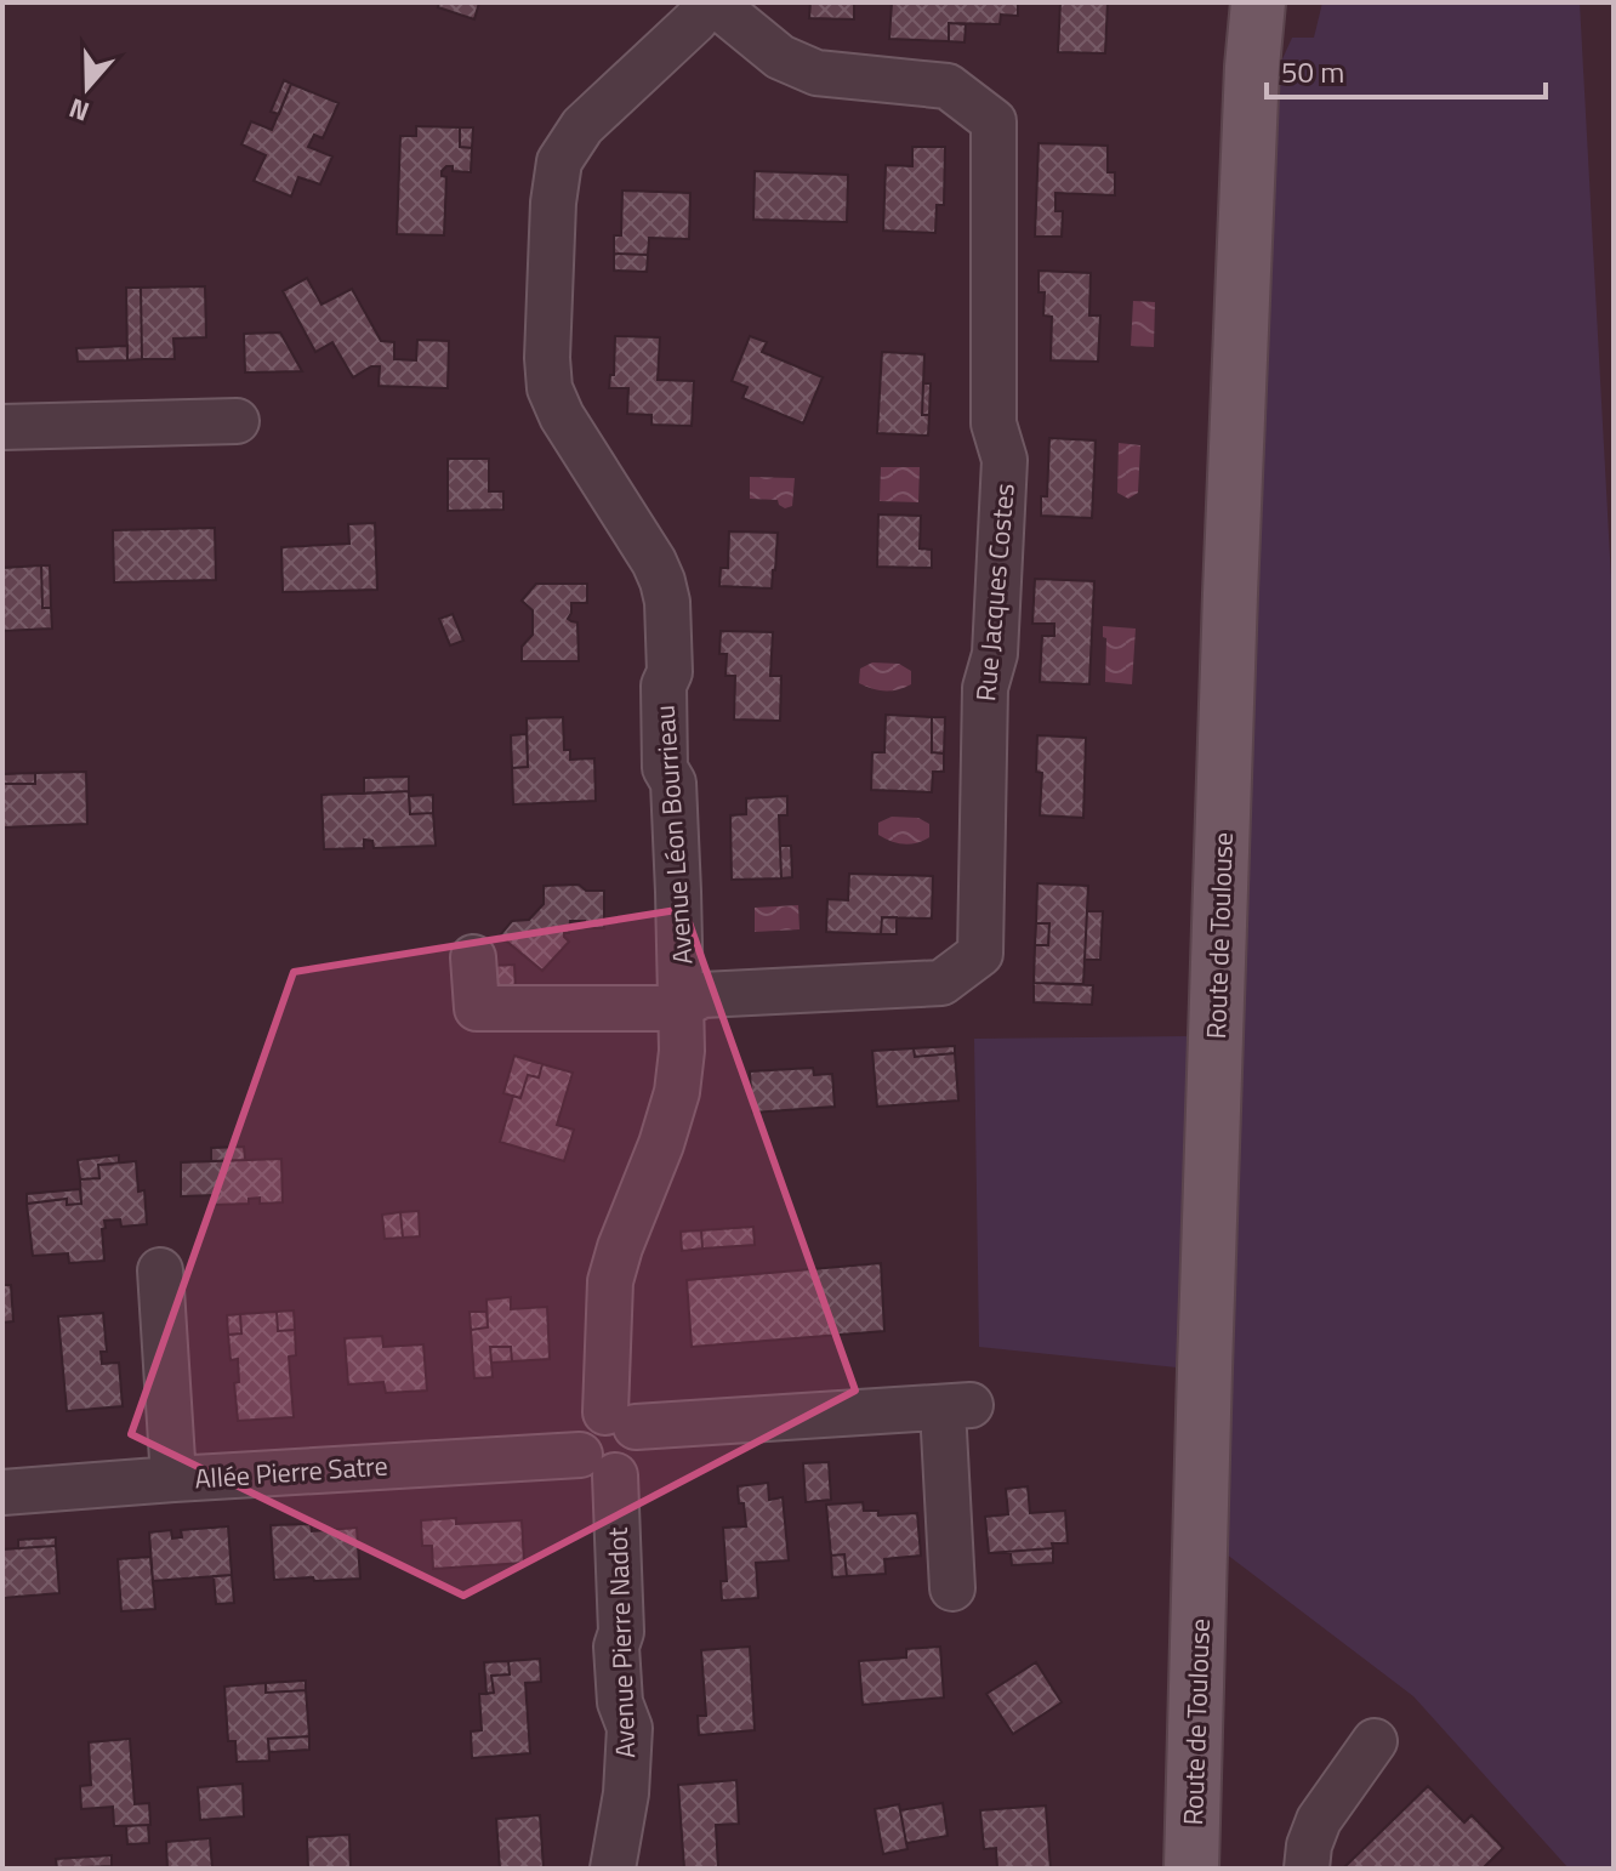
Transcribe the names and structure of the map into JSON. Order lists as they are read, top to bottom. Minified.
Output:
{"streets":{"main road":["Route de Toulouse"],"street":["Rue Jacques Costes","Avenue Léon Bourrieau","Allée Pierre Satre","Avenue Pierre Nadot"]},"crossings":[["Rue Jacques Costes","Avenue Léon Bourrieau"],["Allée Pierre Satre","Avenue Pierre Nadot"]],"scale_bar":"50 m","north":"bottom"}
